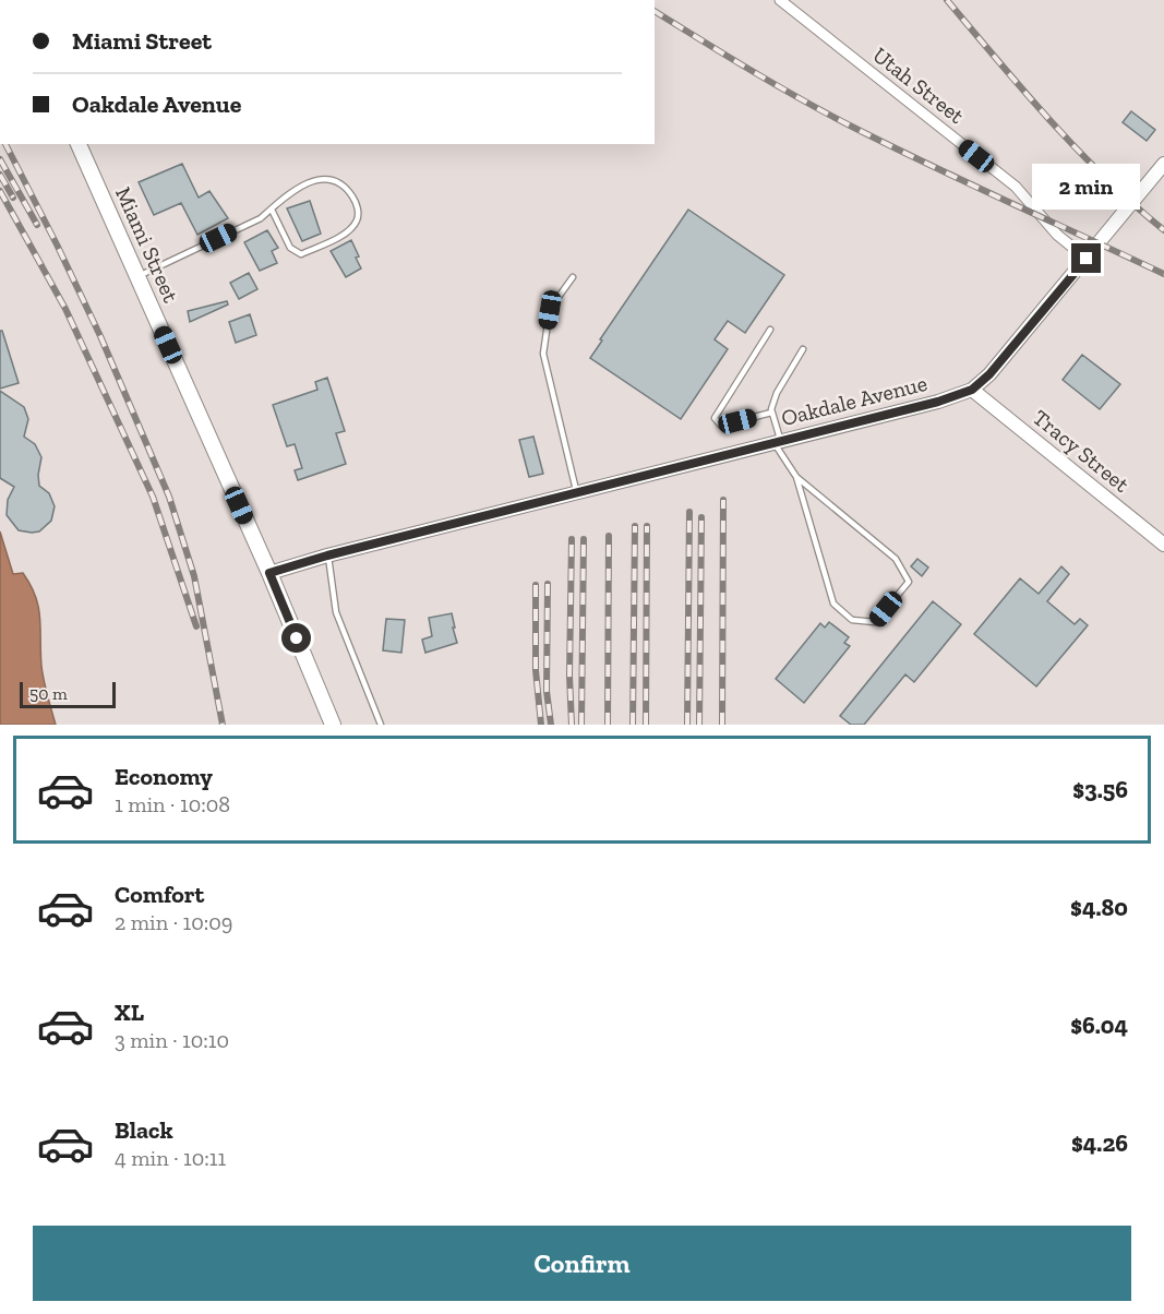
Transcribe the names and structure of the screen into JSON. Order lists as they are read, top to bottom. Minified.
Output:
{"streets":{"main road":["Miami Street"],"street":["Utah Street","Oakdale Avenue","Tracy Street"]},"crossings":[["Utah Street","Oakdale Avenue"],["Miami Street","Oakdale Avenue"],["Oakdale Avenue","Tracy Street"]],"scale_bar":"50 m","page":{"banner":["Miami Street","Oakdale Avenue"],"bubble":"2 min","scale":"50 m","list":[{"name":"Economy","note":"1 min · 10:08","value":"$3.56"},{"name":"Comfort","note":"2 min · 10:09","value":"$4.80"},{"name":"XL","note":"3 min · 10:10","value":"$6.04"},{"name":"Black","note":"4 min · 10:11","value":"$4.26"}],"buttons":"Confirm"}}
